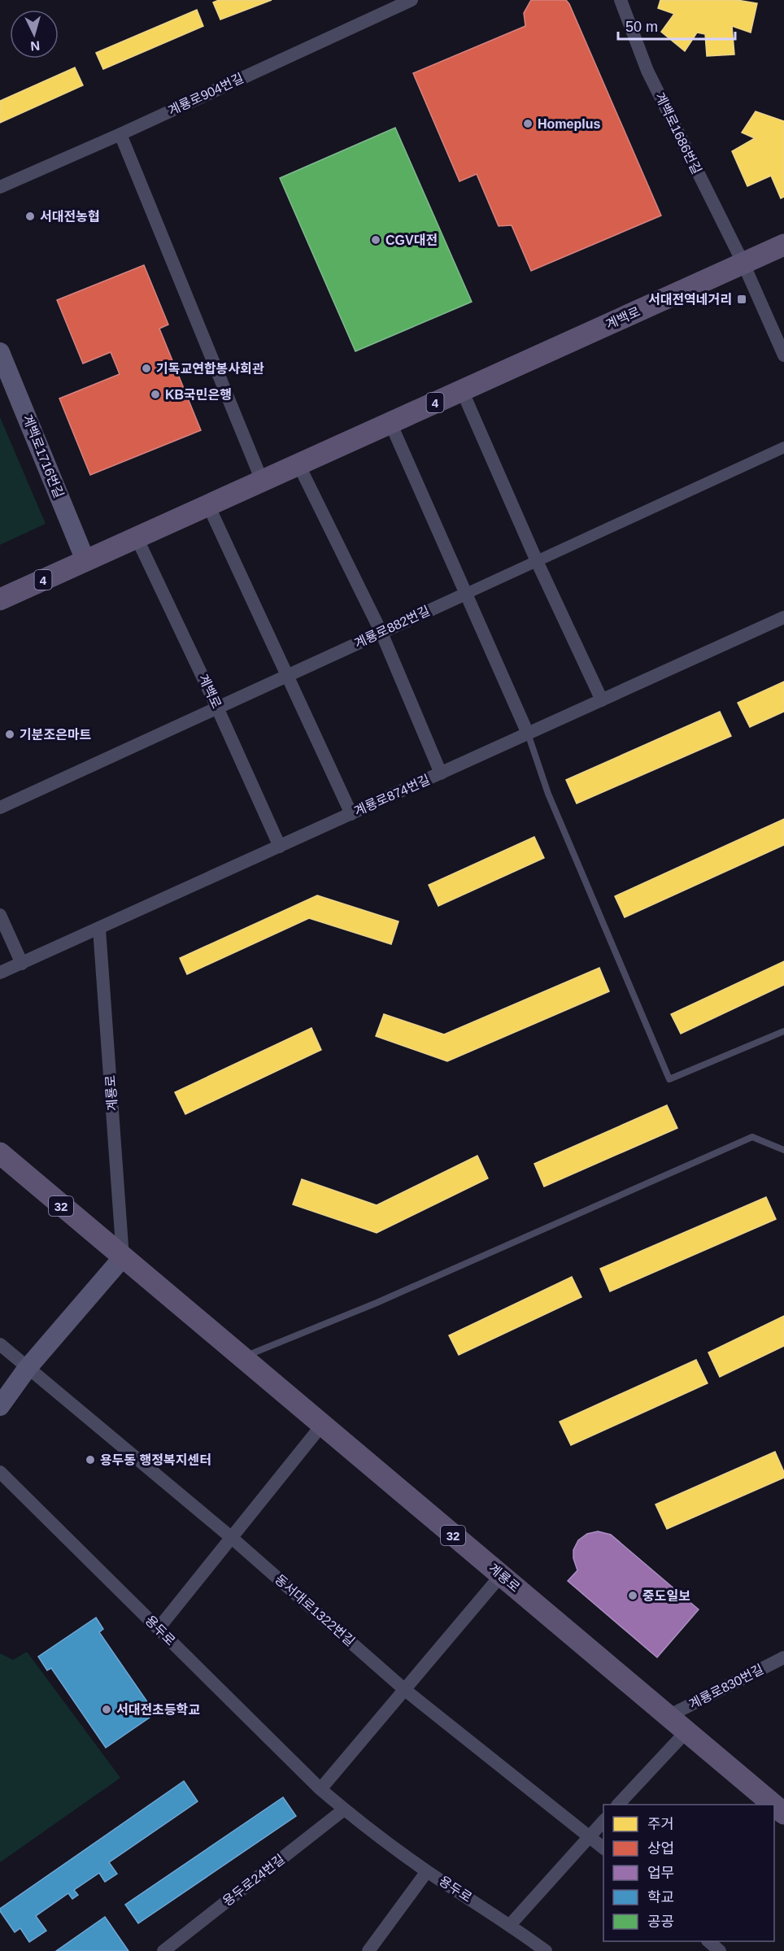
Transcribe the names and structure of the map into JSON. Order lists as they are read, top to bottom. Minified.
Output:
{"streets":{"main road":["계백로","4","계백로1716번길","계룡로","32"],"street":["계룡로904번길","계백로1686번길","계룡로882번길","계룡로874번길","동서대로1322번길","용두로","계룡로830번길","용두로24번길"]},"crossings":[["계백로1686번길","계백로"],["계백로","계백로1716번길"],["계백로","계룡로882번길"],["계백로","계룡로874번길"],["계룡로874번길","계룡로"],["계룡로","계룡로830번길"],["용두로","용두로24번길"]],"places":{"other":["Homeplus","서대전농협","CGV대전","기독교연합봉사회관","KB국민은행","기분조은마트","용두동 행정복지센터","중도일보","서대전초등학교"],"transit":["서대전역네거리"]},"legend":["주거","상업","업무","학교","공공"],"scale_bar":"50 m","north":"bottom"}
